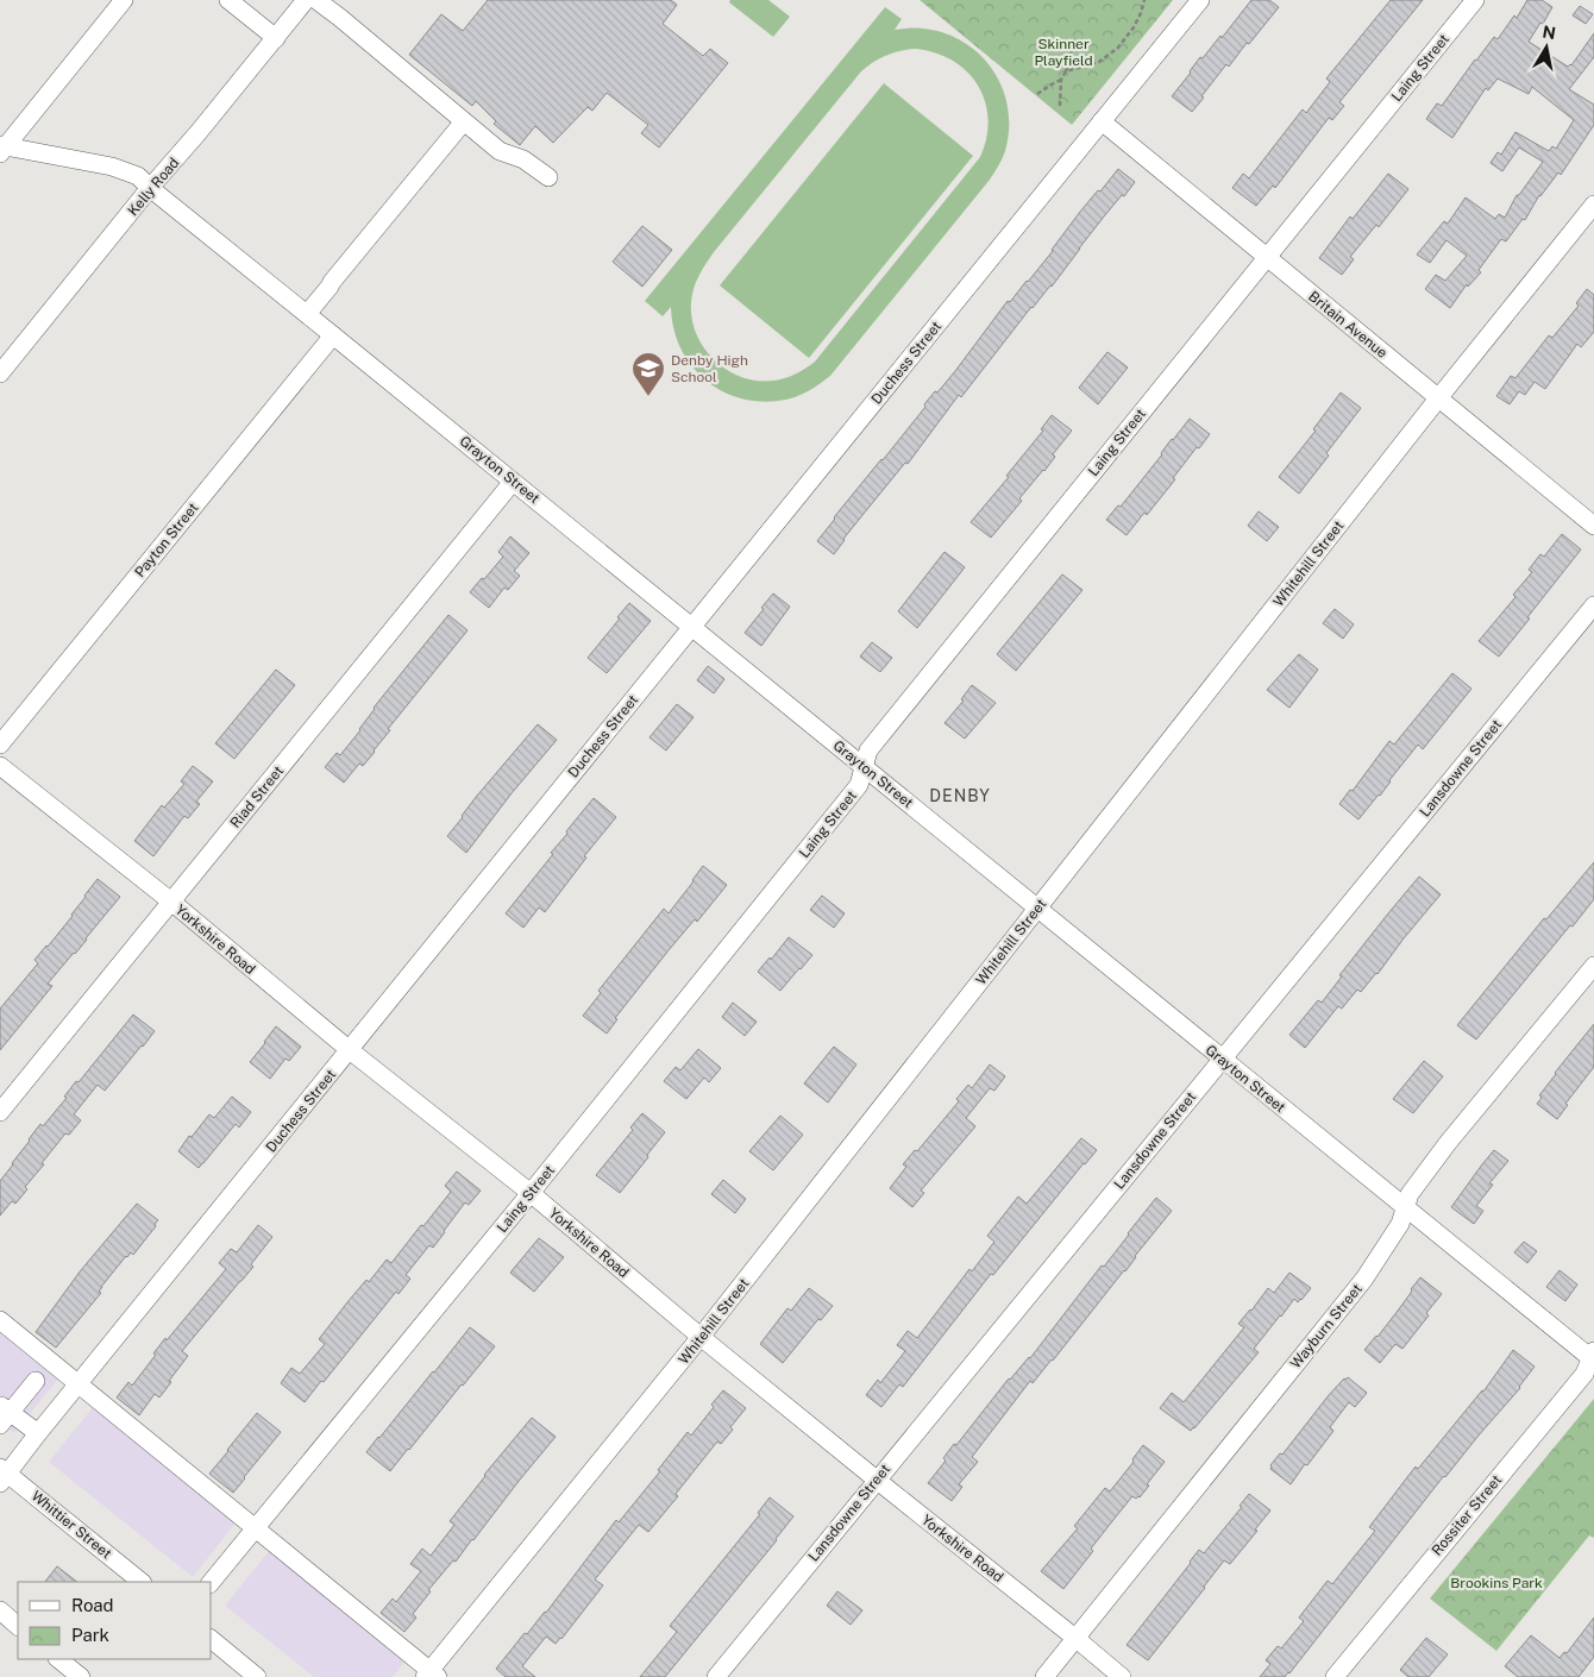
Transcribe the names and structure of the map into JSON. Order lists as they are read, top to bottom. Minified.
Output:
{"streets":{"street":["Laing Street","Kelly Road","Britain Avenue","Duchess Street","Grayton Street","Payton Street","Whitehill Street","Lansdowne Street","Riad Street","Yorkshire Road","Wayburn Street","Rossiter Street","Whittier Street"]},"crossings":[["Laing Street","Britain Avenue"],["Laing Street","Grayton Street"],["Laing Street","Yorkshire Road"],["Kelly Road","Grayton Street"],["Britain Avenue","Duchess Street"],["Britain Avenue","Whitehill Street"],["Duchess Street","Grayton Street"],["Duchess Street","Yorkshire Road"],["Duchess Street","Whittier Street"],["Grayton Street","Payton Street"],["Grayton Street","Whitehill Street"],["Grayton Street","Lansdowne Street"],["Grayton Street","Riad Street"],["Grayton Street","Wayburn Street"],["Grayton Street","Rossiter Street"],["Whitehill Street","Yorkshire Road"],["Lansdowne Street","Yorkshire Road"],["Riad Street","Yorkshire Road"],["Yorkshire Road","Wayburn Street"]],"districts":["DENBY"],"parks":["Skinner Playfield","Brookins Park"],"places":{"school or university":["Denby High School"]},"legend":["Road","Park"],"north":"top"}
